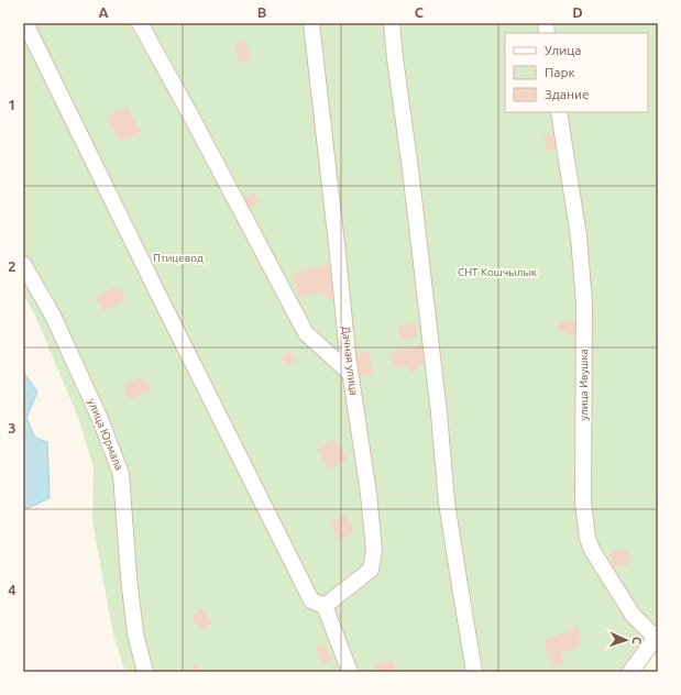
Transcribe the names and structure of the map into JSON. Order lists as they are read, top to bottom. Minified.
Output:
{"streets":{"street":["Дачная улица","улица Ивушка","улица Юрмала"]},"parks":["Птицевод","СНТ Кошчылык"],"legend":["Улица","Парк","Здание"],"north":"right","grid":{"columns":["A","B","C","D"],"rows":["1","2","3","4"]}}
